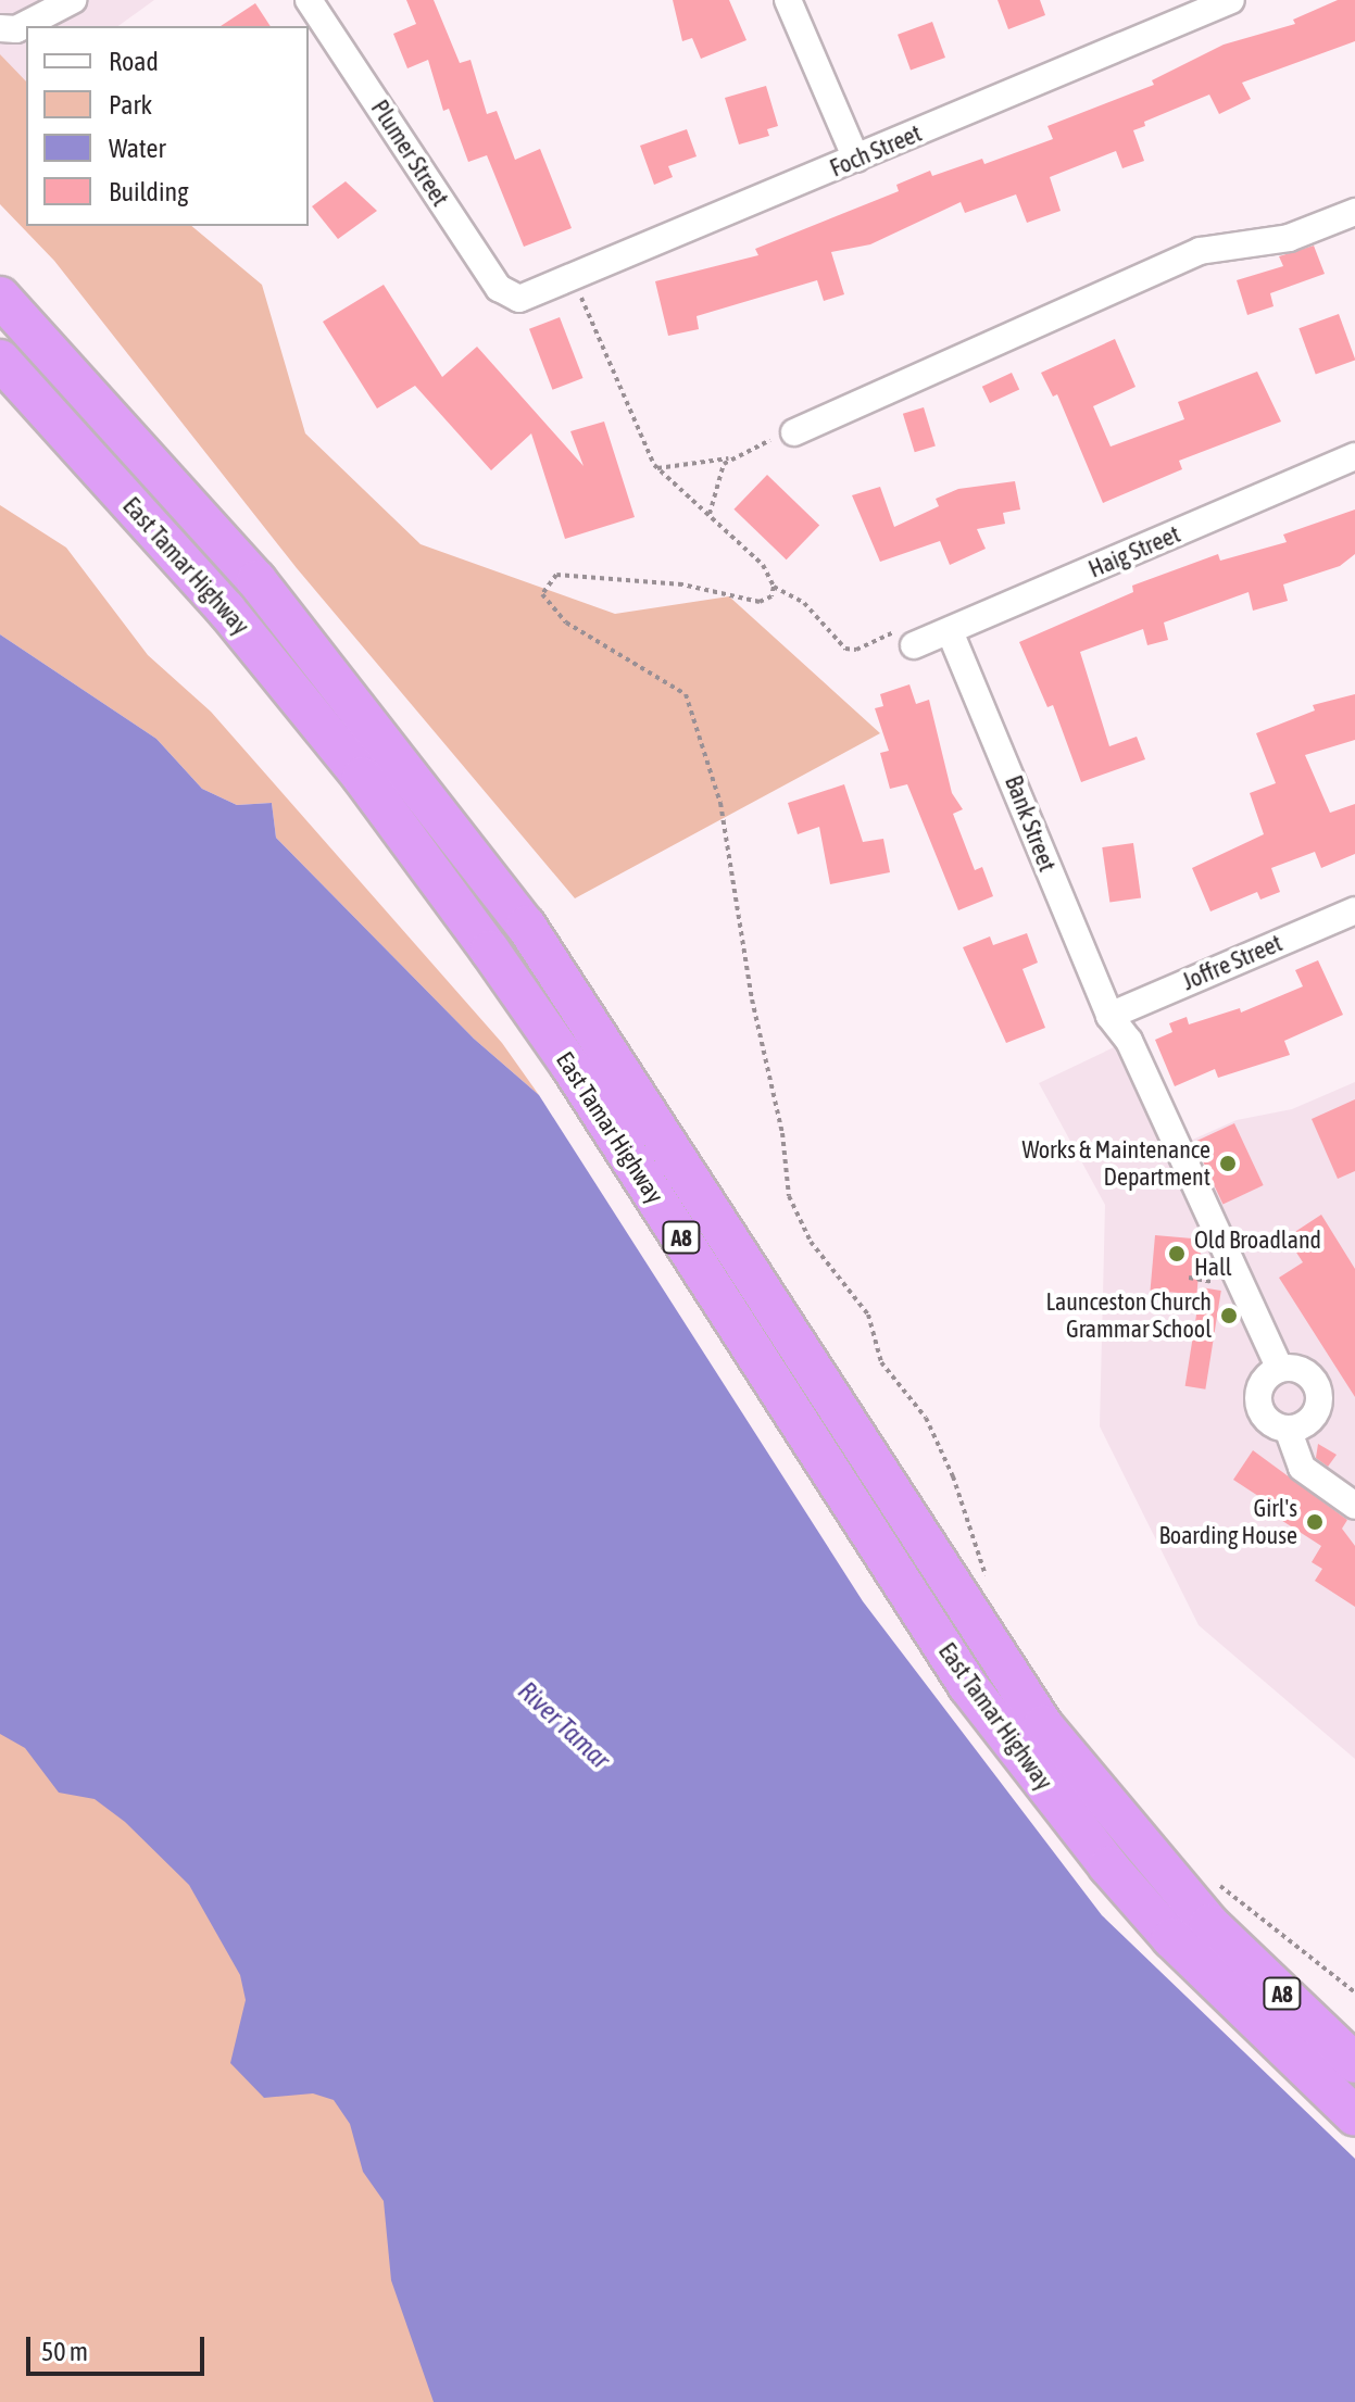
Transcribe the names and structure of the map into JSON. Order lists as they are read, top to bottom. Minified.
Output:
{"streets":{"highway":["East Tamar Highway","A8"],"street":["Foch Street","Plumer Street","Haig Street","Bank Street","Joffre Street"]},"crossings":[["Foch Street","Plumer Street"],["Haig Street","Bank Street"],["Bank Street","Joffre Street"]],"water":["River Tamar"],"places":["Works & Maintenance Department","Old Broadland Hall","Launceston Church Grammar School","Girl's Boarding House"],"legend":["Road","Park","Water","Building"],"scale_bar":"50 m"}
